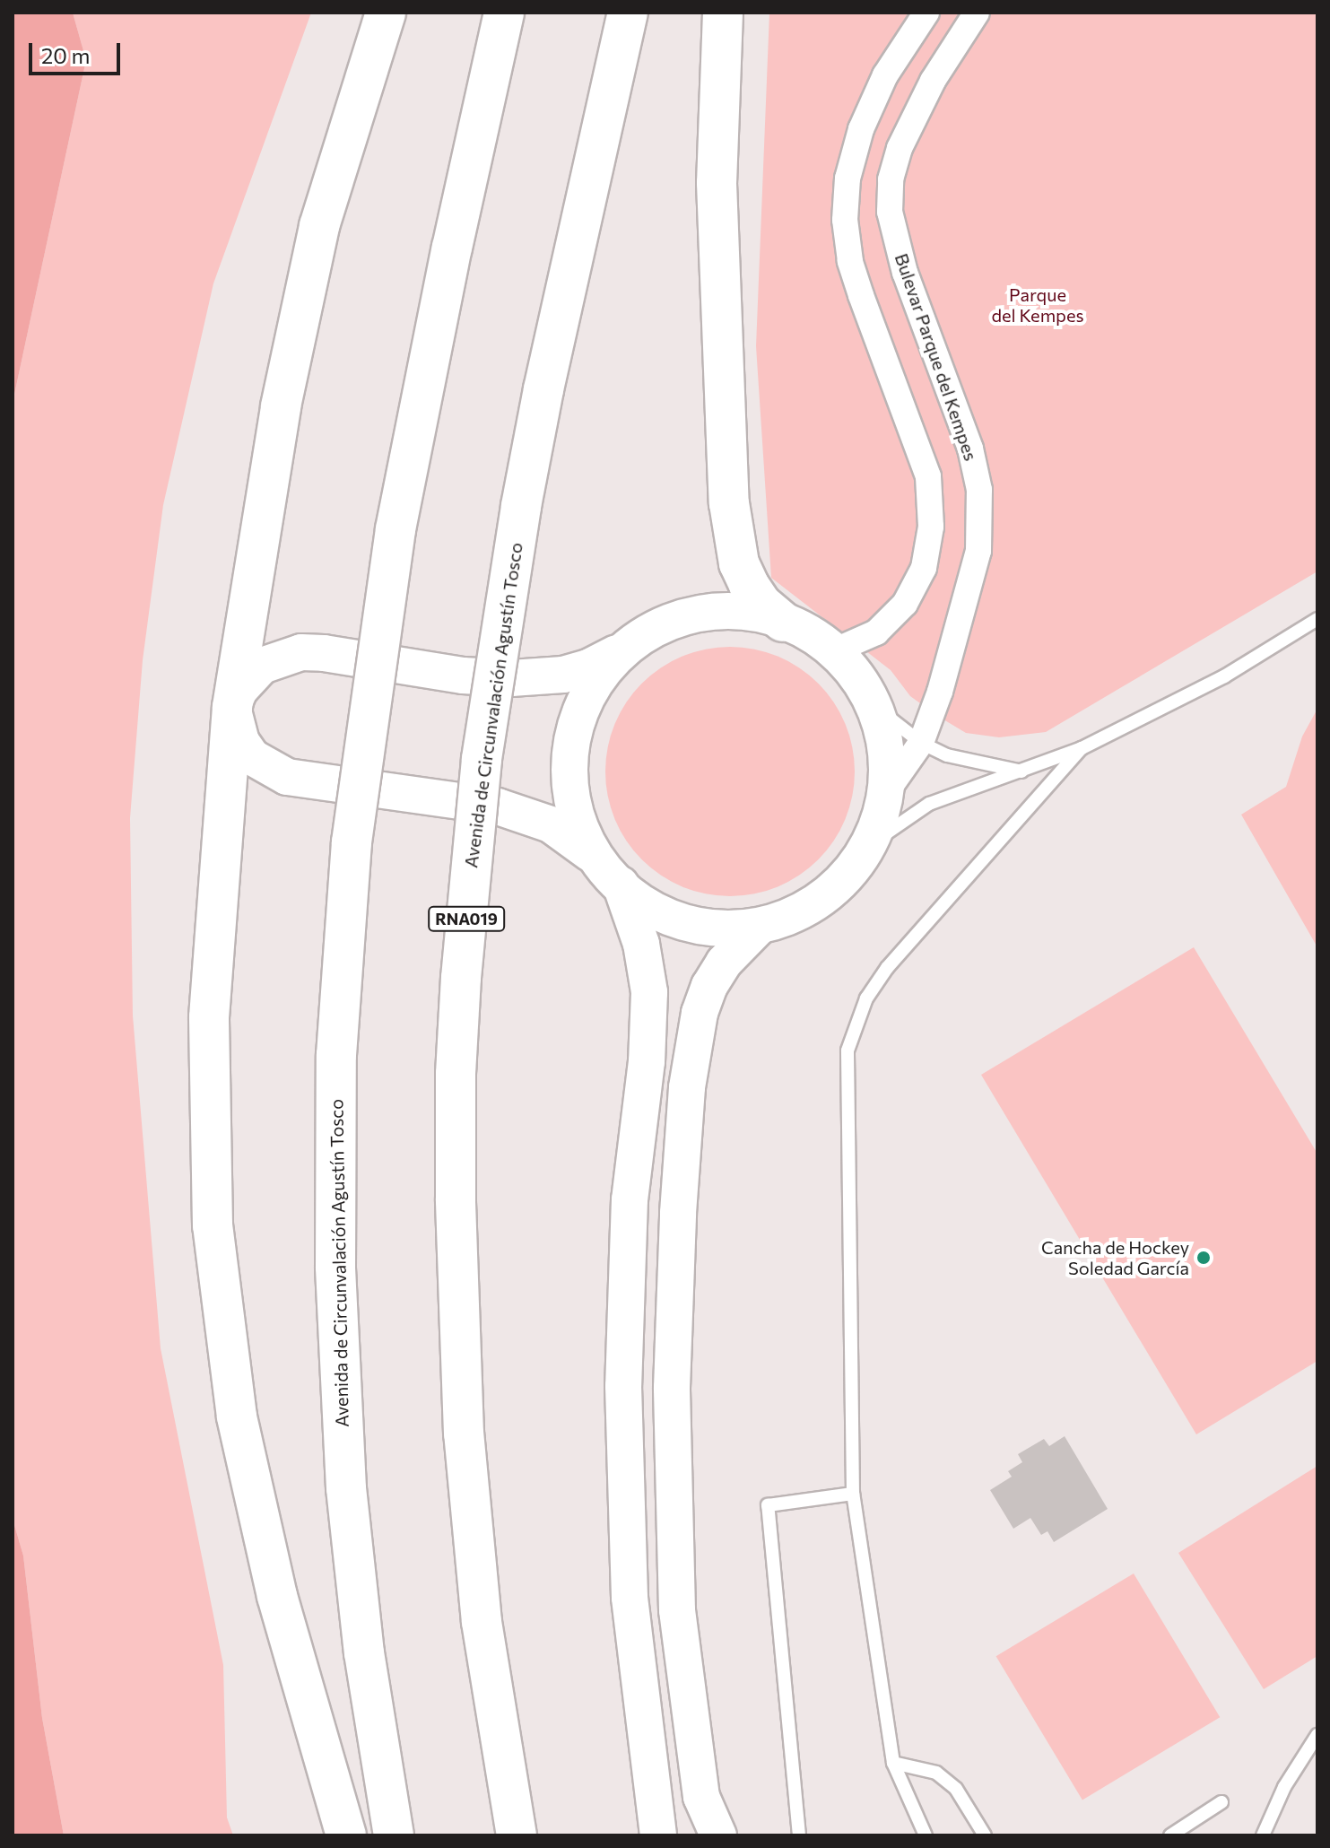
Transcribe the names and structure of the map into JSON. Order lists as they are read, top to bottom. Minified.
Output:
{"streets":{"highway":["Avenida de Circunvalación Agustín Tosco","RNA019"],"street":["Bulevar Parque del Kempes"]},"parks":["Parque del Kempes"],"places":["Cancha de Hockey Soledad García"],"scale_bar":"20 m"}
